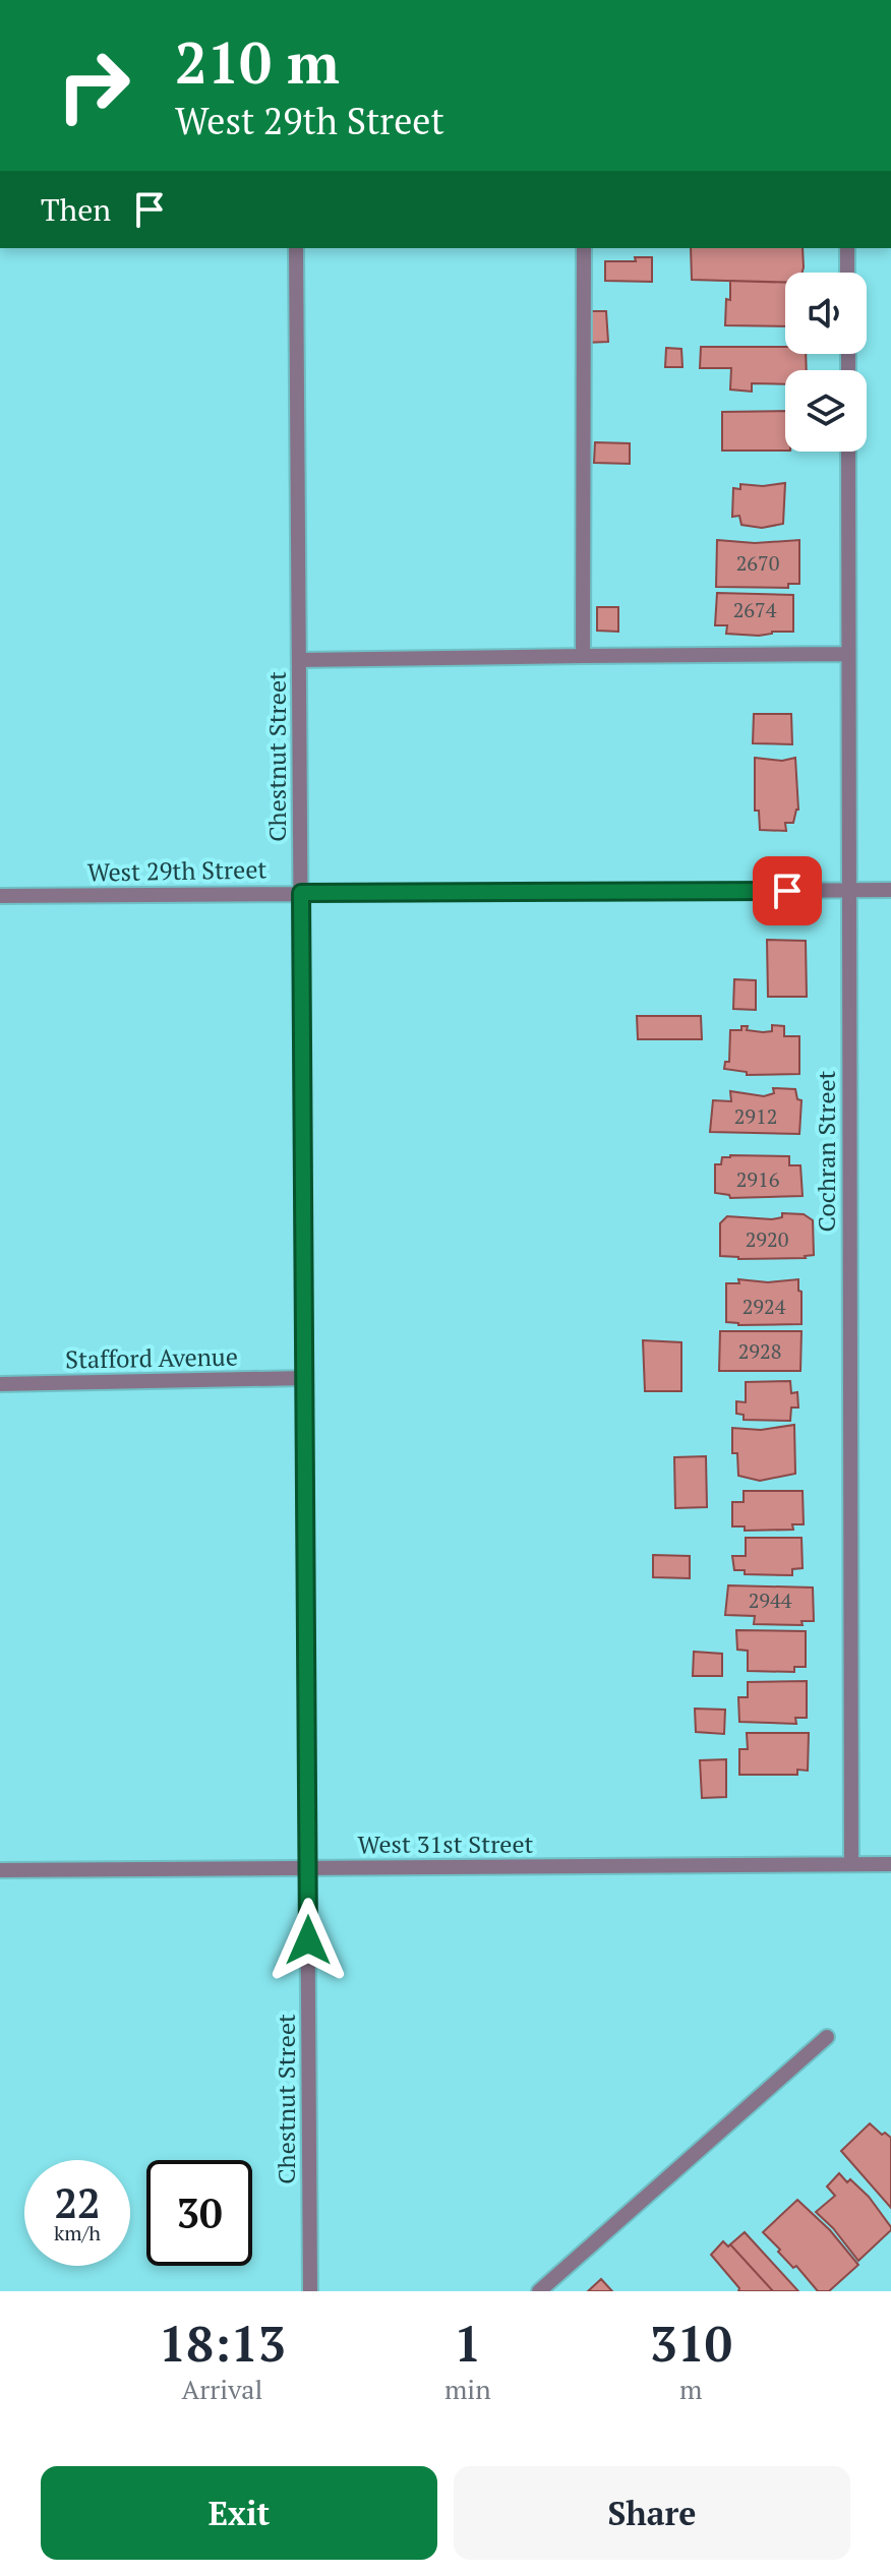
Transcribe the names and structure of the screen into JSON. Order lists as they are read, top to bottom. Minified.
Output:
{"streets":{"street":["Chestnut Street","West 29th Street","Cochran Street","Stafford Avenue","West 31st Street"]},"crossings":[["Chestnut Street","West 29th Street"],["Chestnut Street","Stafford Avenue"],["Chestnut Street","West 31st Street"],["West 29th Street","Cochran Street"],["Cochran Street","West 31st Street"]],"house_numbers":["2670","2674","2912","2916","2920","2924","2928","2944"],"page":{"turn":["210 m","West 29th Street"],"then":"Then","speed":"22 km/h","limit":"30","eta":["18:13","Arrival","1","min","310","m"],"buttons":["Exit","Share"]}}
